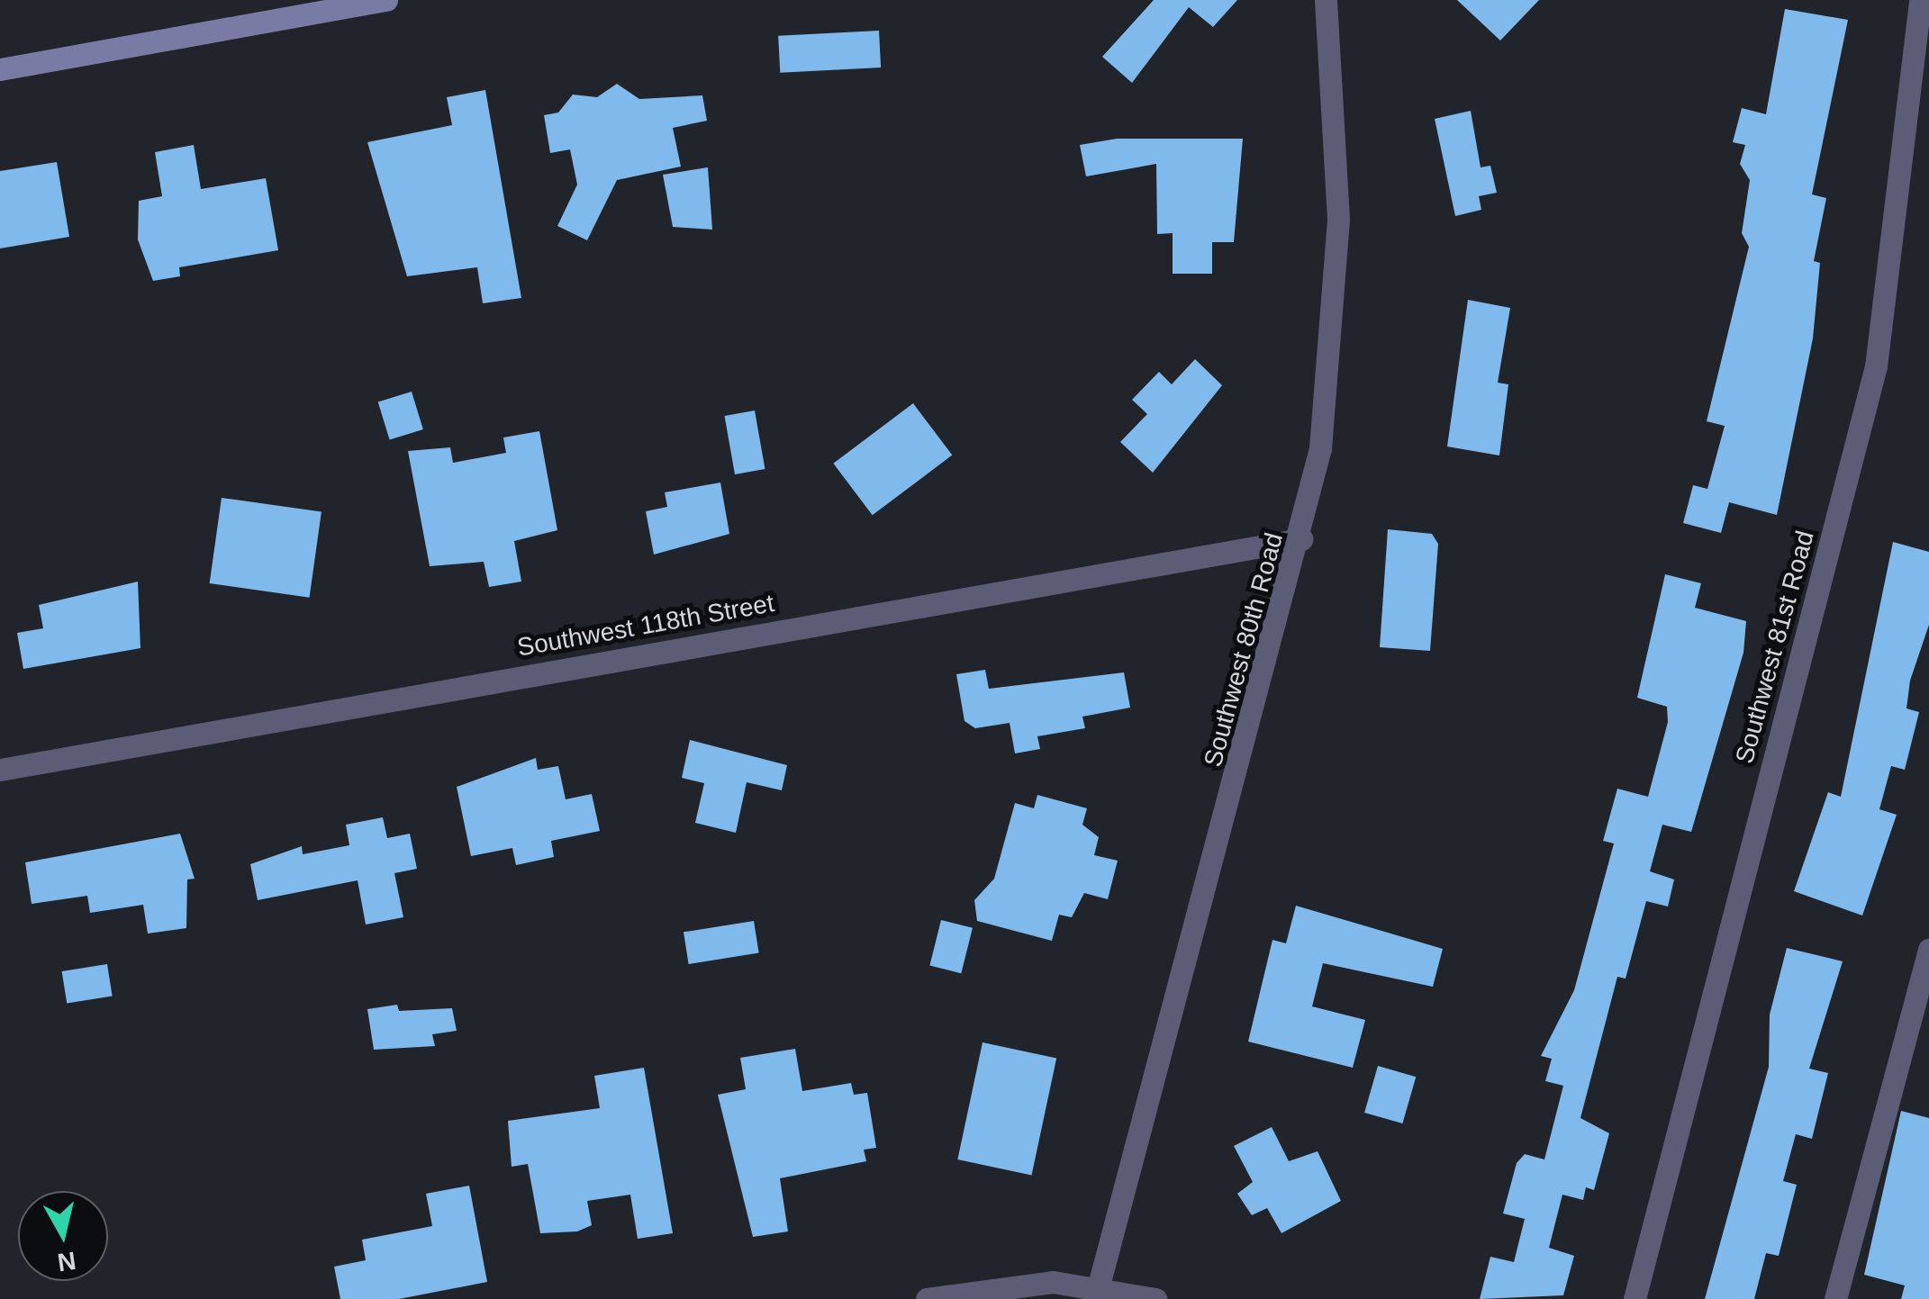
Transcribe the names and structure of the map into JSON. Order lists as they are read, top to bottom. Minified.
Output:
{"streets":{"street":["Southwest 118th Street","Southwest 81st Road","Southwest 80th Road"]},"crossings":[["Southwest 118th Street","Southwest 80th Road"]],"north":"bottom"}
